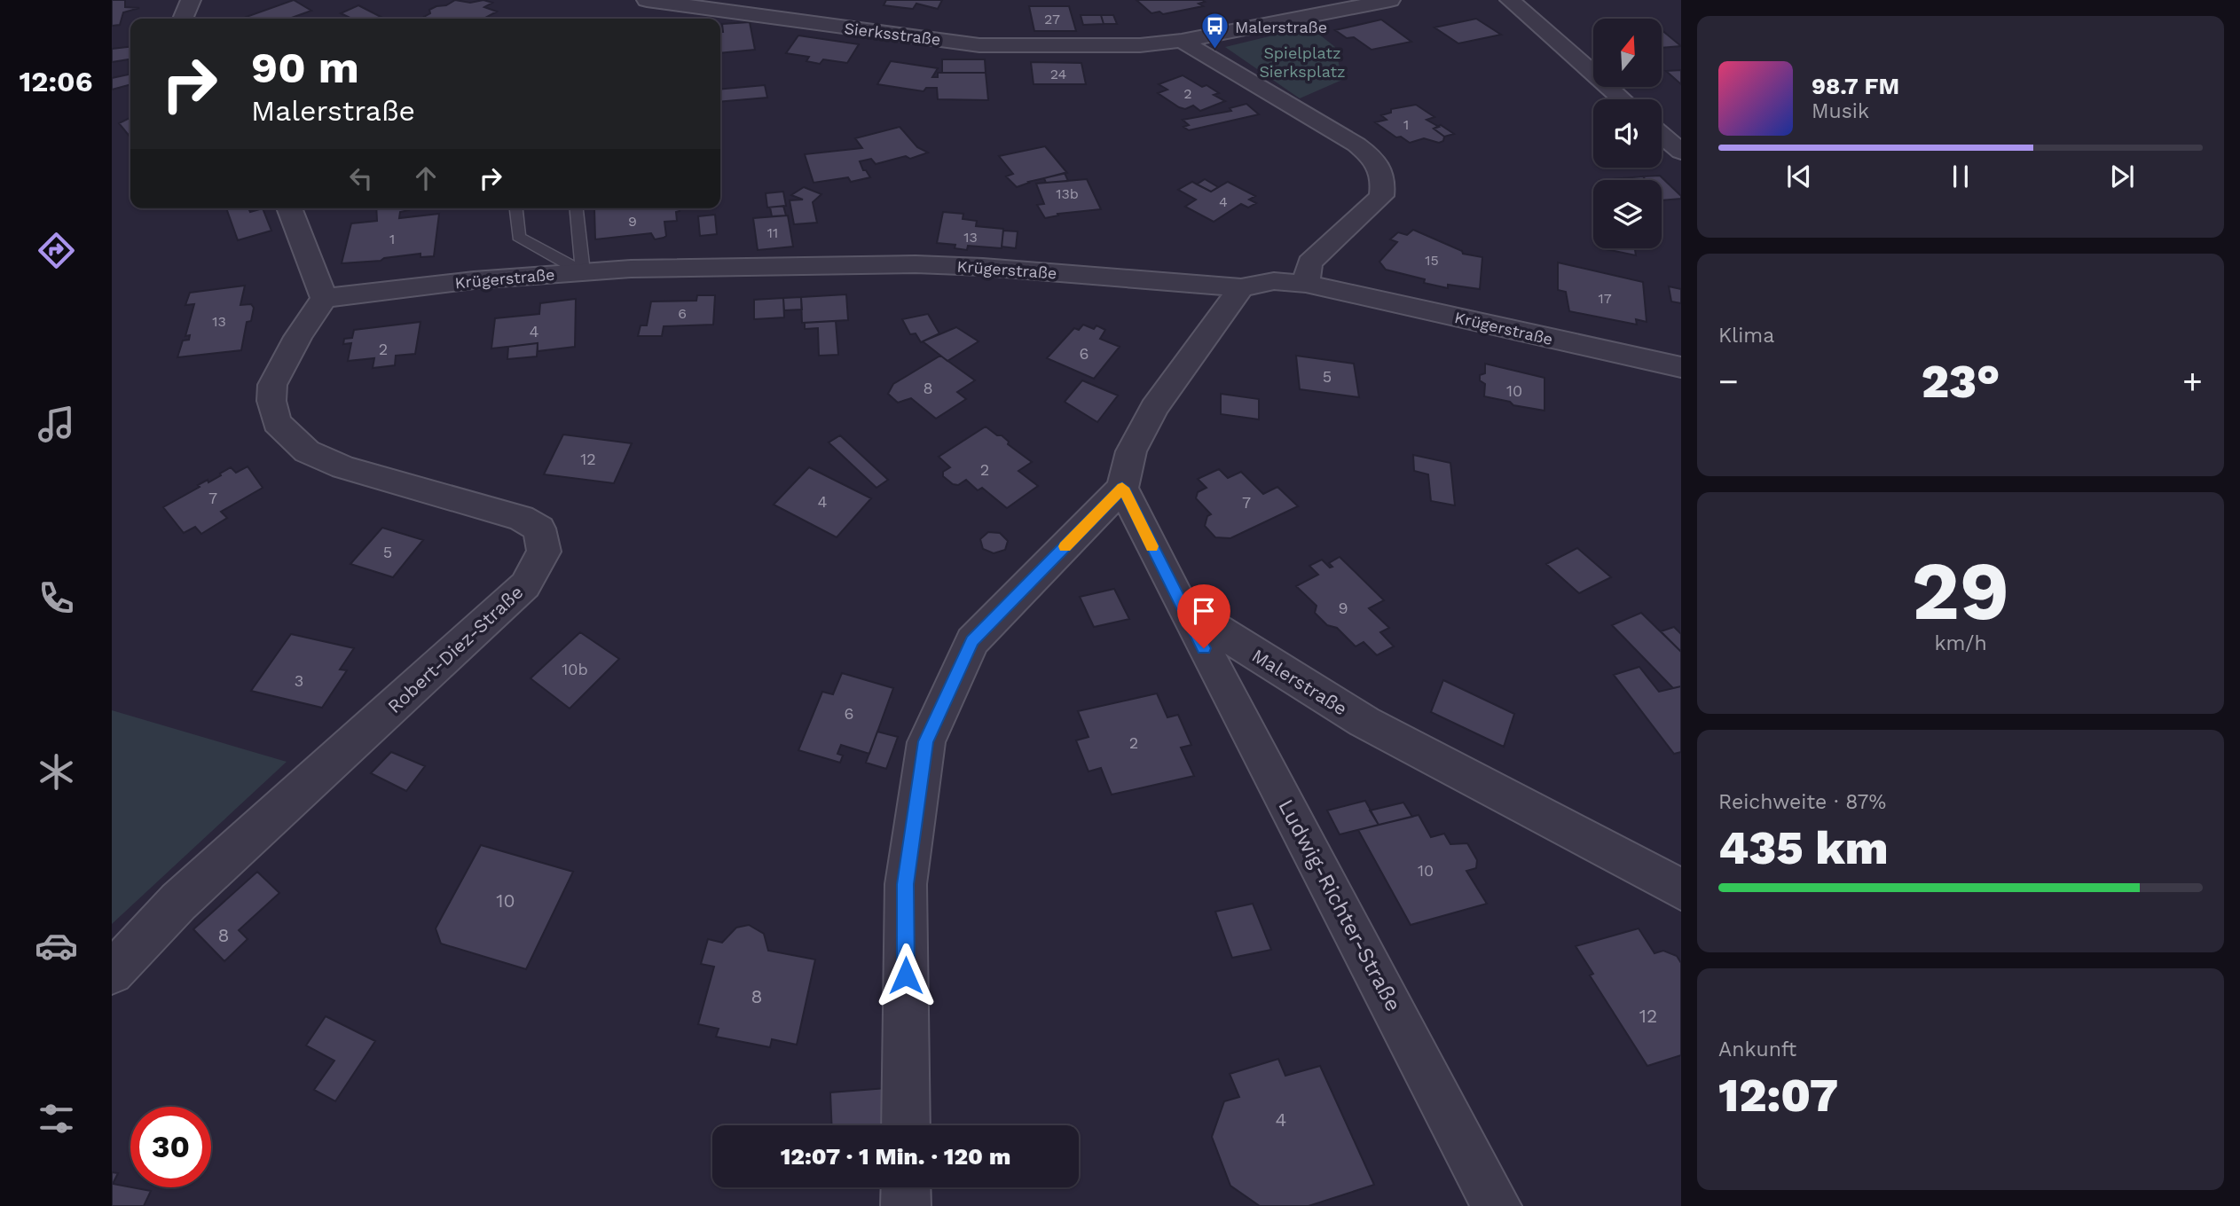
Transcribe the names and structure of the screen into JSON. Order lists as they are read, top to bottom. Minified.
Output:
{"streets":{"street":["Sierksstraße","Krügerstraße","Robert-Diez-Straße","Malerstraße","Ludwig-Richter-Straße"]},"crossings":[["Krügerstraße","Robert-Diez-Straße"],["Malerstraße","Ludwig-Richter-Straße"]],"parks":["Spielplatz Sierksplatz"],"places":{"bus stop":["Malerstraße"]},"house_numbers":["27","24","2","1","13b","4","9","11","13","1","15","17","6","13","4","2","6","5","8","10","12","2","7","4","7","5","9","10b","3","6","2","10","10","8","8","12","4"],"north":"top","page":{"tabs":"12:06","turn":["90 m","Malerstraße"],"song":["98.7 FM","Musik"],"tile":["Klima",["29","km/h"],["Reichweite · 87%","435 km"],["Ankunft","12:07"]],"heat":["−","23°","+"],"limit":"30","trip":"12:07 · 1 Min. · 120 m"}}
